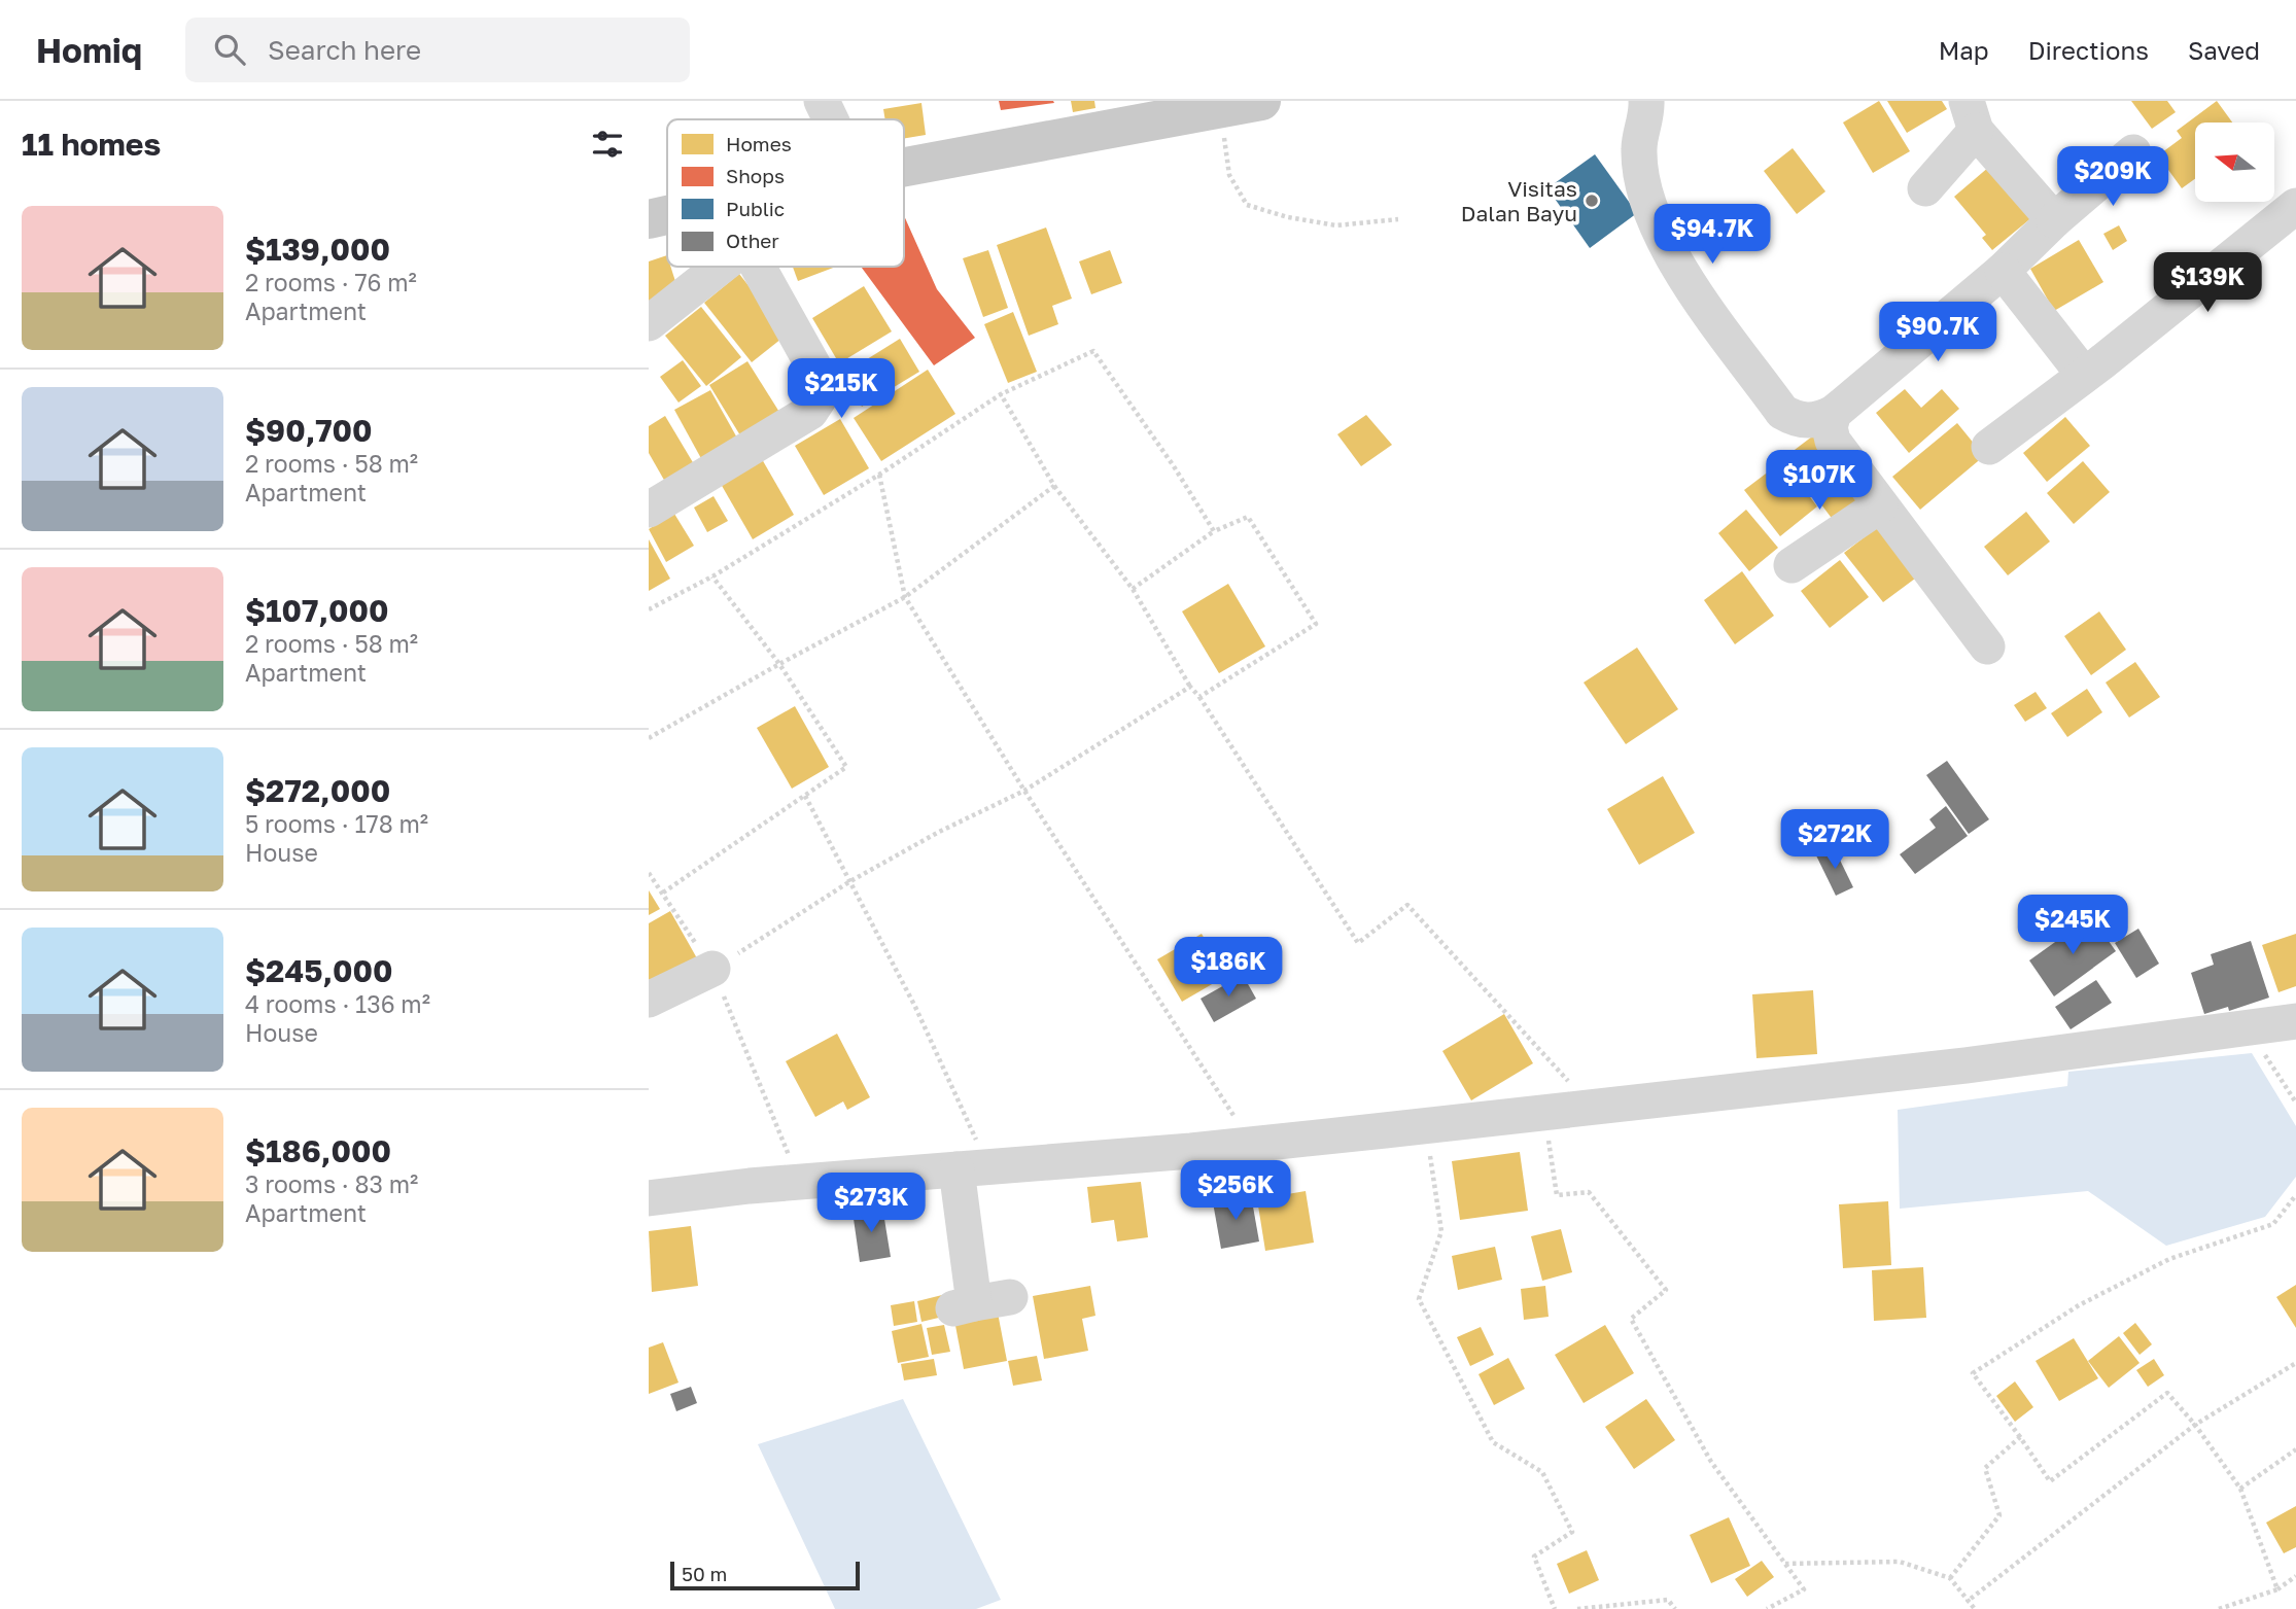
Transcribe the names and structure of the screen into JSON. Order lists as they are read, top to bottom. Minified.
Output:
{"places":["Visitas Dalan Bayu"],"legend":["Homes","Shops","Public","Other"],"scale_bar":"50 m","north":"left","page":{"header":"Homiq","search":"Search here","nav":["Map","Directions","Saved"],"heading":"11 homes","price":["$209K","$94.7K","$139K","$90.7K","$215K","$107K","$272K","$245K","$186K","$256K","$273K"],"list":[{"name":"$139,000","note":"2 rooms · 76 m² · Apartment"},{"name":"$90,700","note":"2 rooms · 58 m² · Apartment"},{"name":"$107,000","note":"2 rooms · 58 m² · Apartment"},{"name":"$272,000","note":"5 rooms · 178 m² · House"},{"name":"$245,000","note":"4 rooms · 136 m² · House"},{"name":"$186,000","note":"3 rooms · 83 m² · Apartment"}],"scale":"50 m"}}
